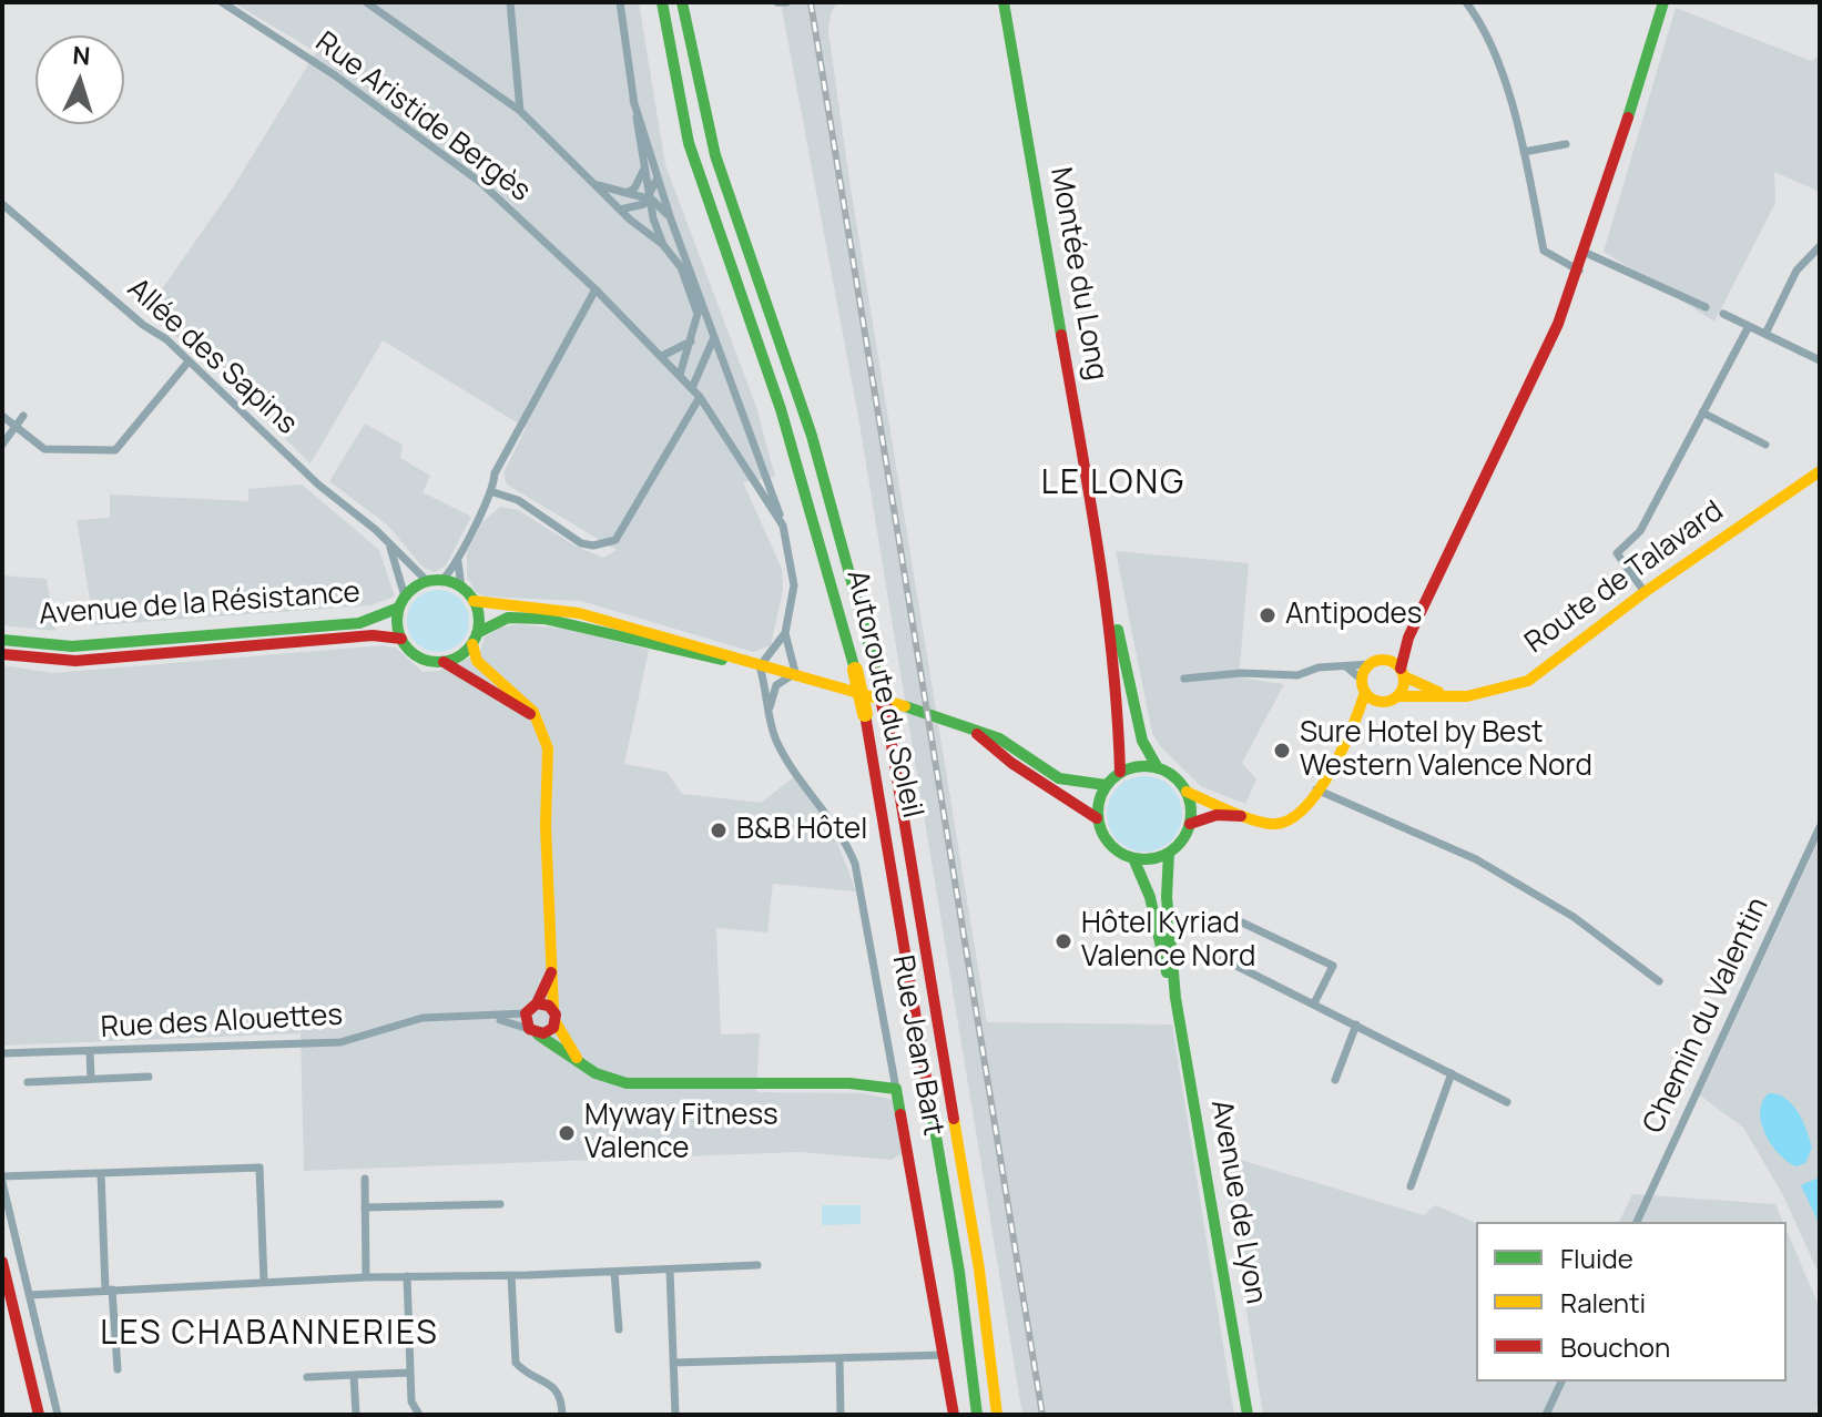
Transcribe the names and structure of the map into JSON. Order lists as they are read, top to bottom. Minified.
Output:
{"streets":{"main road":["Montée du Long","Route de Talavard","Avenue de la Résistance","Autoroute du Soleil","Rue Jean Bart","Avenue de Lyon"],"street":["Rue Aristide Bergès","Allée des Sapins","Chemin du Valentin","Rue des Alouettes"]},"crossings":[["Montée du Long","Avenue de Lyon"],["Allée des Sapins","Avenue de la Résistance"]],"districts":["LE LONG","LES CHABANNERIES"],"places":["Antipodes","Sure Hotel by Best Western Valence Nord","B&B Hôtel","Hôtel Kyriad Valence Nord","Myway Fitness Valence"],"legend":["Fluide","Ralenti","Bouchon"],"north":"top"}
